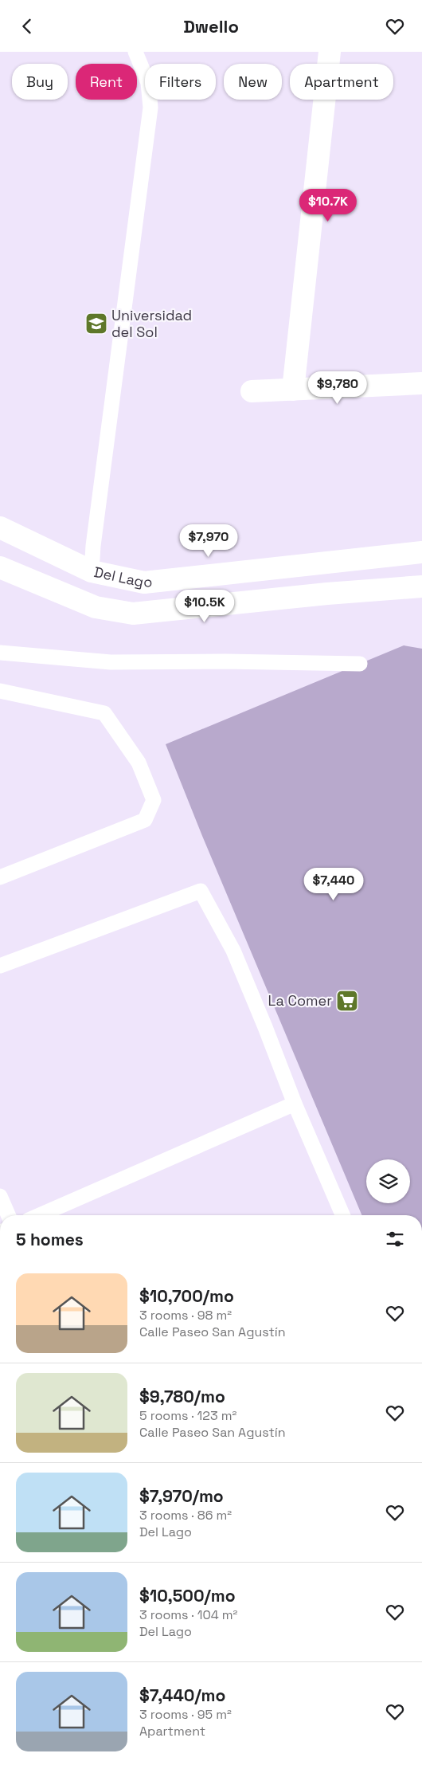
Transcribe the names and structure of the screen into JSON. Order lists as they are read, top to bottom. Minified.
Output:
{"streets":{"main road":["Del Lago"]},"places":{"school or university":["Universidad del Sol"],"supermarket":["La Comer"]},"page":{"header":"Dwello","chip":["Buy","Rent","Filters","New","Apartment"],"price":["$10.7K","$9,780","$7,970","$10.5K","$7,440"],"heading":"5 homes","list":[{"name":"$10,700/mo","note":"3 rooms · 98 m² · Calle Paseo San Agustín"},{"name":"$9,780/mo","note":"5 rooms · 123 m² · Calle Paseo San Agustín"},{"name":"$7,970/mo","note":"3 rooms · 86 m² · Del Lago"},{"name":"$10,500/mo","note":"3 rooms · 104 m² · Del Lago"},{"name":"$7,440/mo","note":"3 rooms · 95 m² · Apartment"}]}}
